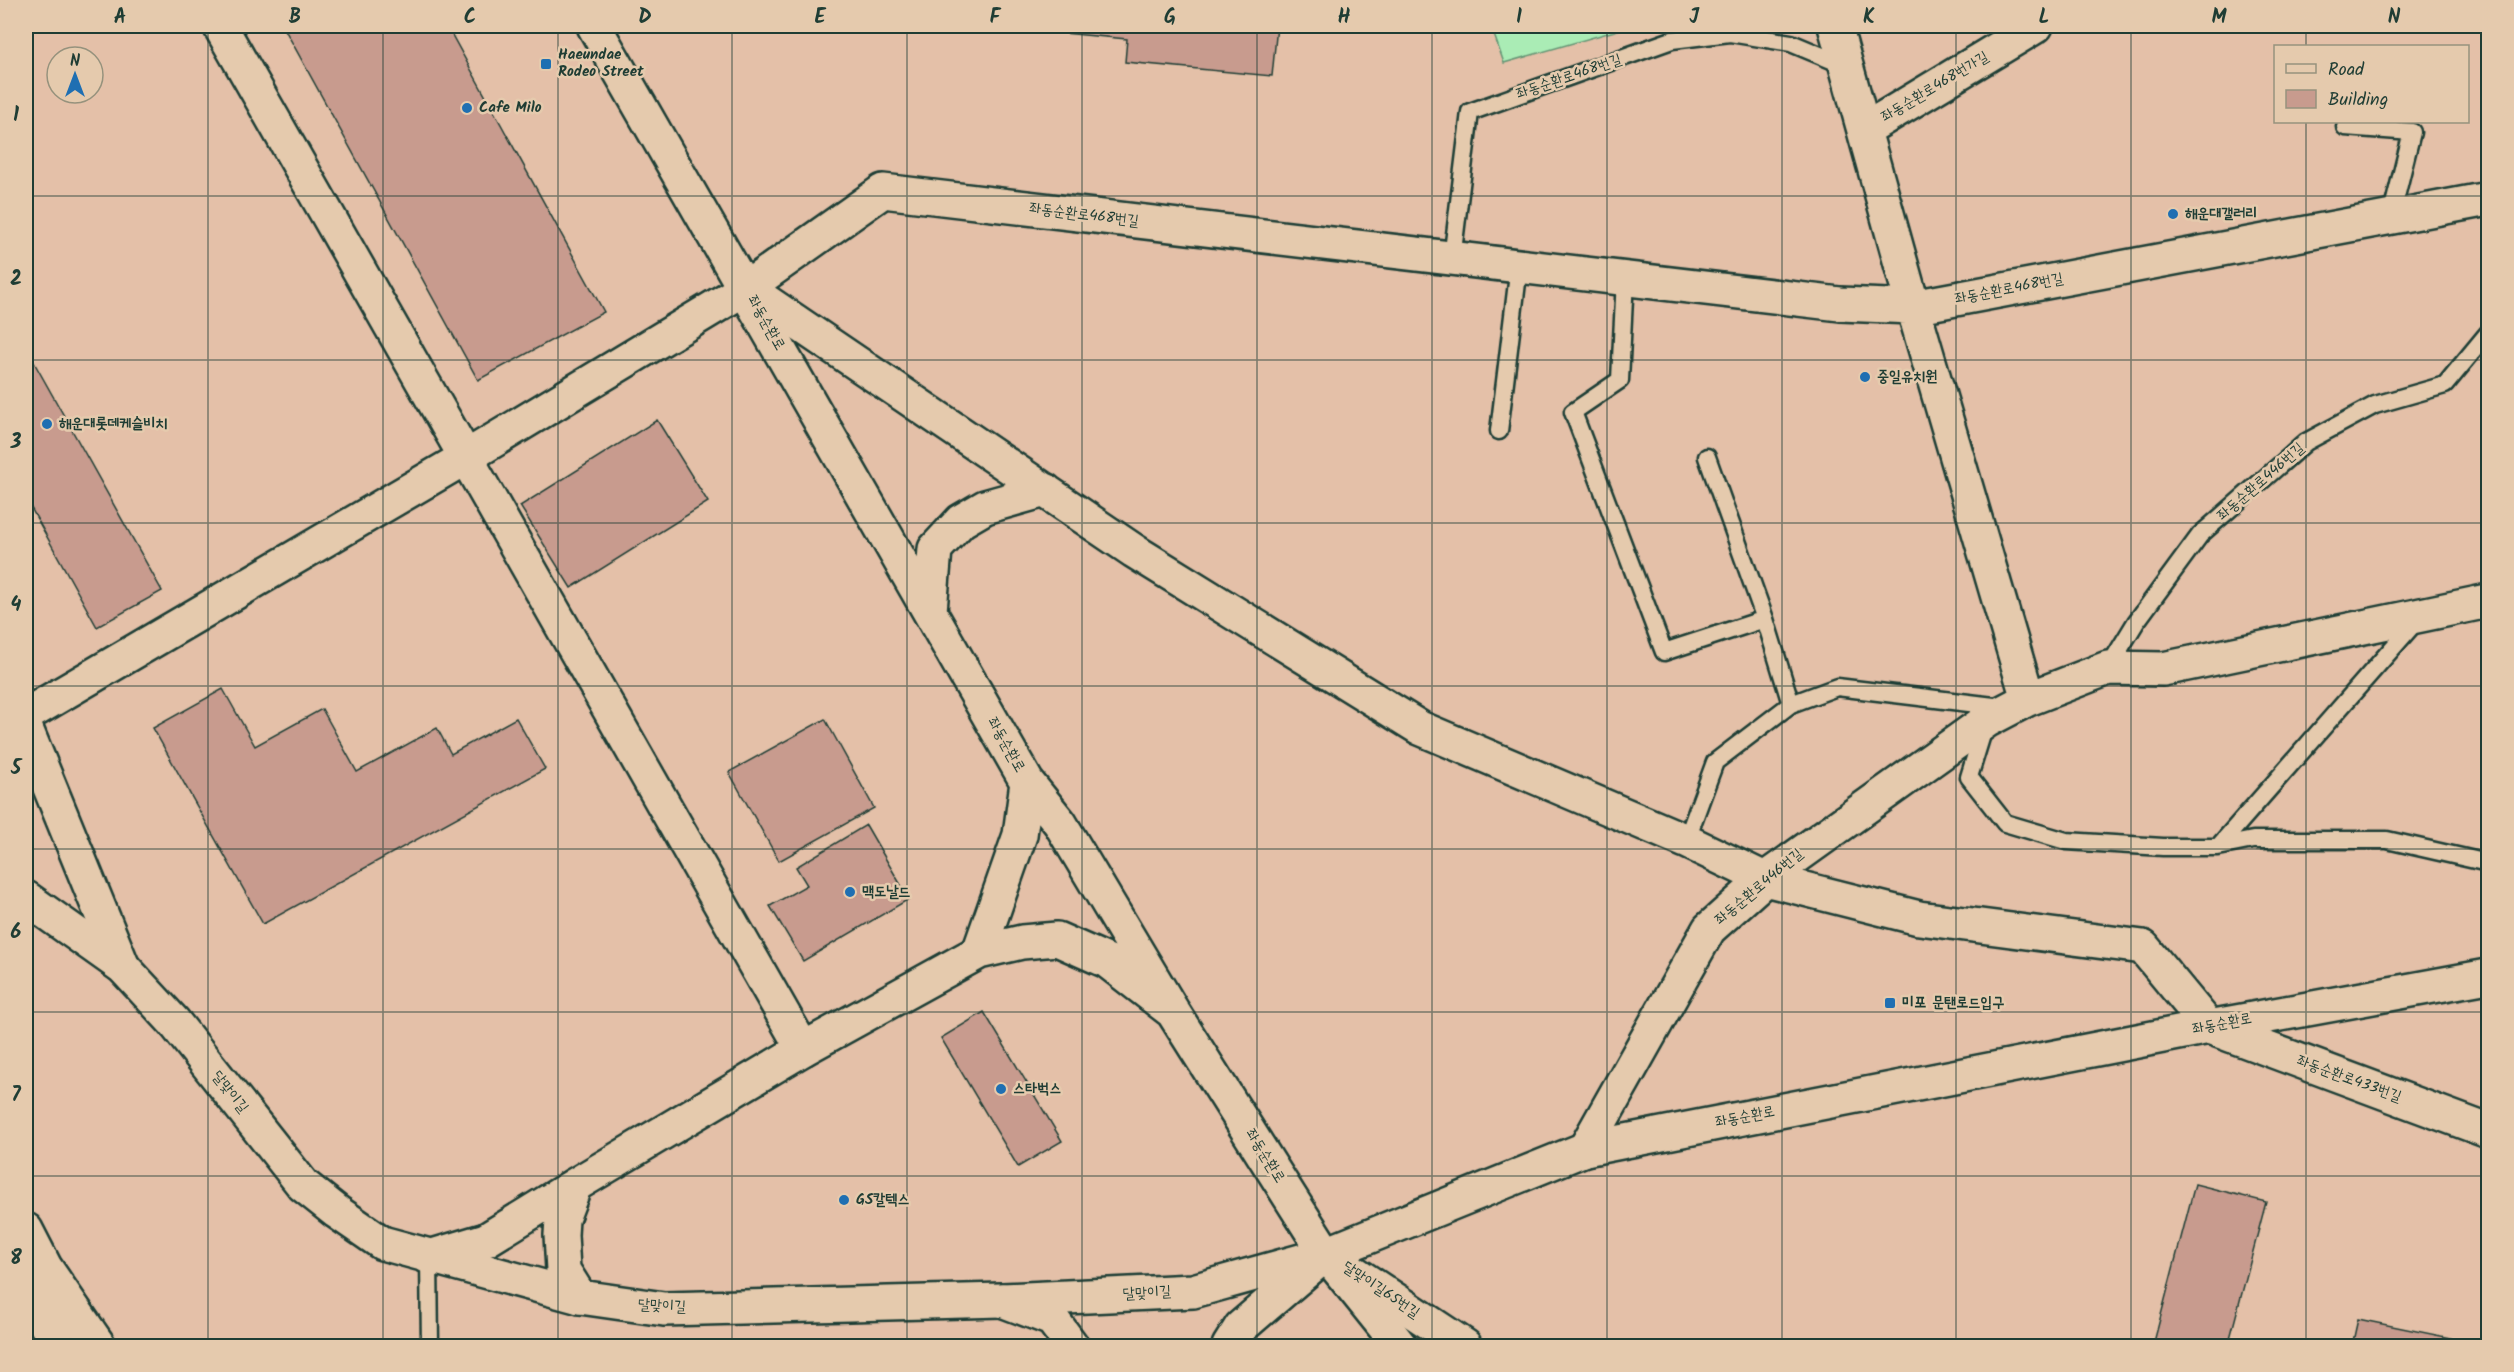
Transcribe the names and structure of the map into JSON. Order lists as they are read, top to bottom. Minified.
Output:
{"streets":{"street":["좌동순환로468번길","좌동순환로468번가길","좌동순환로","좌동순환로446번길","좌동순환로433번길","달맞이길","달맞이길65번길"]},"crossings":[["좌동순환로468번길","좌동순환로468번가길"],["좌동순환로468번길","좌동순환로"],["좌동순환로","좌동순환로446번길"],["좌동순환로","좌동순환로433번길"],["좌동순환로","달맞이길"],["좌동순환로","달맞이길65번길"],["달맞이길","달맞이길65번길"]],"places":{"transit":["Haeundae Rodeo Street","미포 문탠로드입구"],"other":["Cafe Milo","해운대갤러리","중일유치원","해운대롯데케슬비치","맥도날드","스타벅스","GS칼텍스"]},"legend":["Road","Building"],"north":"top","grid":{"columns":["A","B","C","D","E","F","G","H","I","J","K","L","M","N"],"rows":["1","2","3","4","5","6","7","8"]}}
